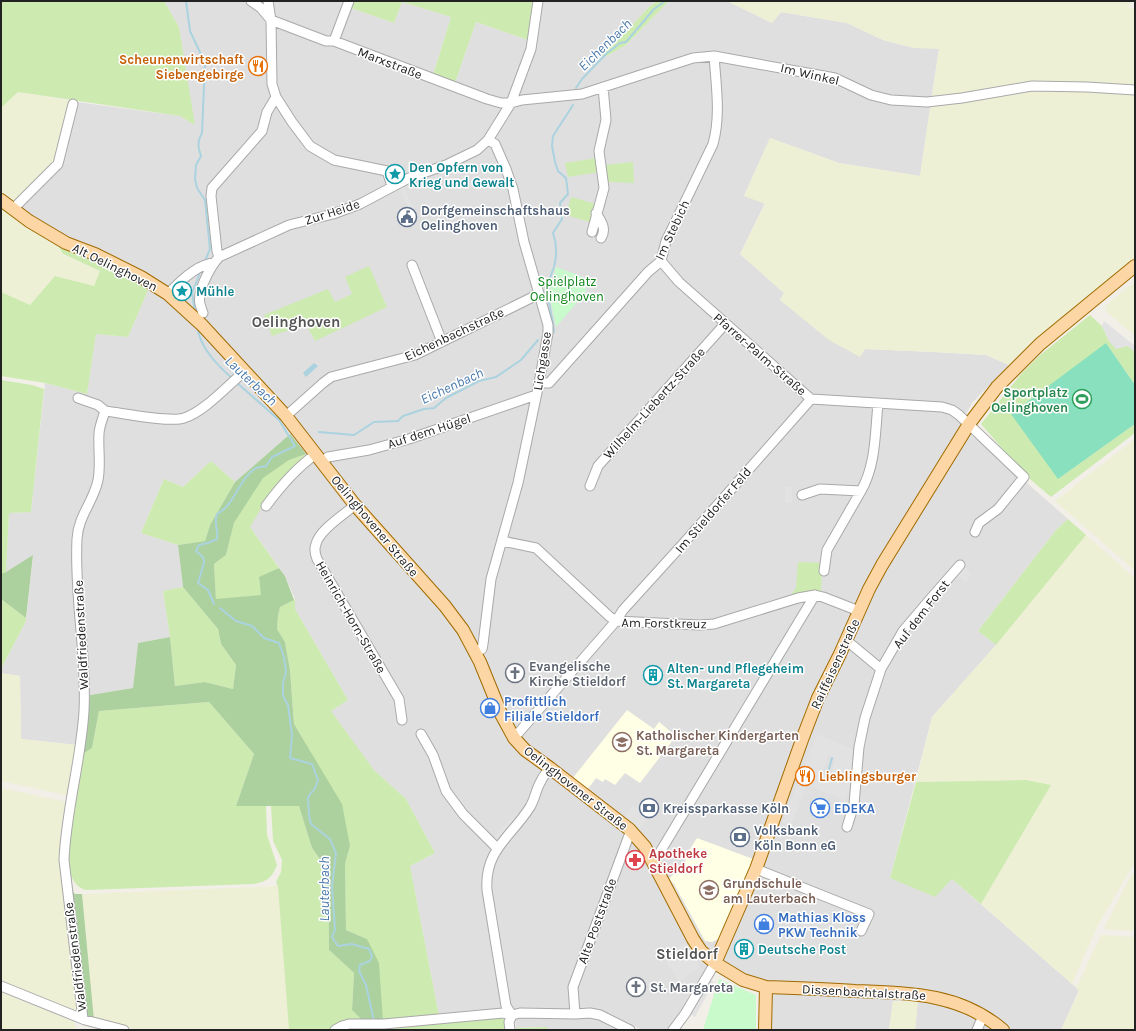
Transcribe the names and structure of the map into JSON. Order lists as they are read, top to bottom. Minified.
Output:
{"streets":{"main road":["Alt Oelinghoven","Oelinghovener Straße","Raiffeisenstraße","Dissenbachtalstraße"],"street":["Marxstraße","Im Winkel","Zur Heide","Im Stebich","Eichenbachstraße","Pfarrer-Palm-Straße","Lichgasse","Wilhelm-Liebertz-Straße","Auf dem Hügel","Im Stieldorfer Feld","Auf dem Forst","Heinrich-Horn-Straße","Am Forstkreuz","Waldfriedenstraße","Alte Poststraße"]},"crossings":[["Marxstraße","Im Winkel"],["Marxstraße","Zur Heide"],["Im Winkel","Zur Heide"],["Im Winkel","Im Stebich"],["Zur Heide","Alt Oelinghoven"],["Zur Heide","Lichgasse"],["Im Stebich","Pfarrer-Palm-Straße"],["Im Stebich","Lichgasse"],["Alt Oelinghoven","Eichenbachstraße"],["Alt Oelinghoven","Auf dem Hügel"],["Alt Oelinghoven","Oelinghovener Straße"],["Eichenbachstraße","Lichgasse"],["Pfarrer-Palm-Straße","Wilhelm-Liebertz-Straße"],["Pfarrer-Palm-Straße","Im Stieldorfer Feld"],["Pfarrer-Palm-Straße","Raiffeisenstraße"],["Lichgasse","Auf dem Hügel"],["Lichgasse","Oelinghovener Straße"],["Auf dem Hügel","Oelinghovener Straße"],["Im Stieldorfer Feld","Am Forstkreuz"],["Oelinghovener Straße","Heinrich-Horn-Straße"],["Oelinghovener Straße","Am Forstkreuz"],["Oelinghovener Straße","Raiffeisenstraße"],["Oelinghovener Straße","Alte Poststraße"],["Oelinghovener Straße","Dissenbachtalstraße"],["Am Forstkreuz","Raiffeisenstraße"]],"districts":["Oelinghoven","Stieldorf"],"water":["Eichenbach","Lauterbach"],"parks":["Spielplatz Oelinghoven"],"places":{"restaurant":["Scheunenwirtschaft Siebengebirge","Lieblingsburger"],"place":["Den Opfern von Krieg und Gewalt","Mühle"],"public building":["Dorfgemeinschaftshaus Oelinghoven"],"sports":["Sportplatz Oelinghoven"],"church":["Evangelische Kirche Stieldorf","St. Margareta"],"building":["Alten- und Pflegeheim St. Margareta","Deutsche Post"],"shop":["Profittlich Filiale Stieldorf","Mathias Kloss PKW Technik"],"school or university":["Katholischer Kindergarten St. Margareta","Grundschule am Lauterbach"],"bank":["Kreissparkasse Köln","Volksbank Köln Bonn eG"],"supermarket":["EDEKA"],"pharmacy":["Apotheke Stieldorf"]}}
